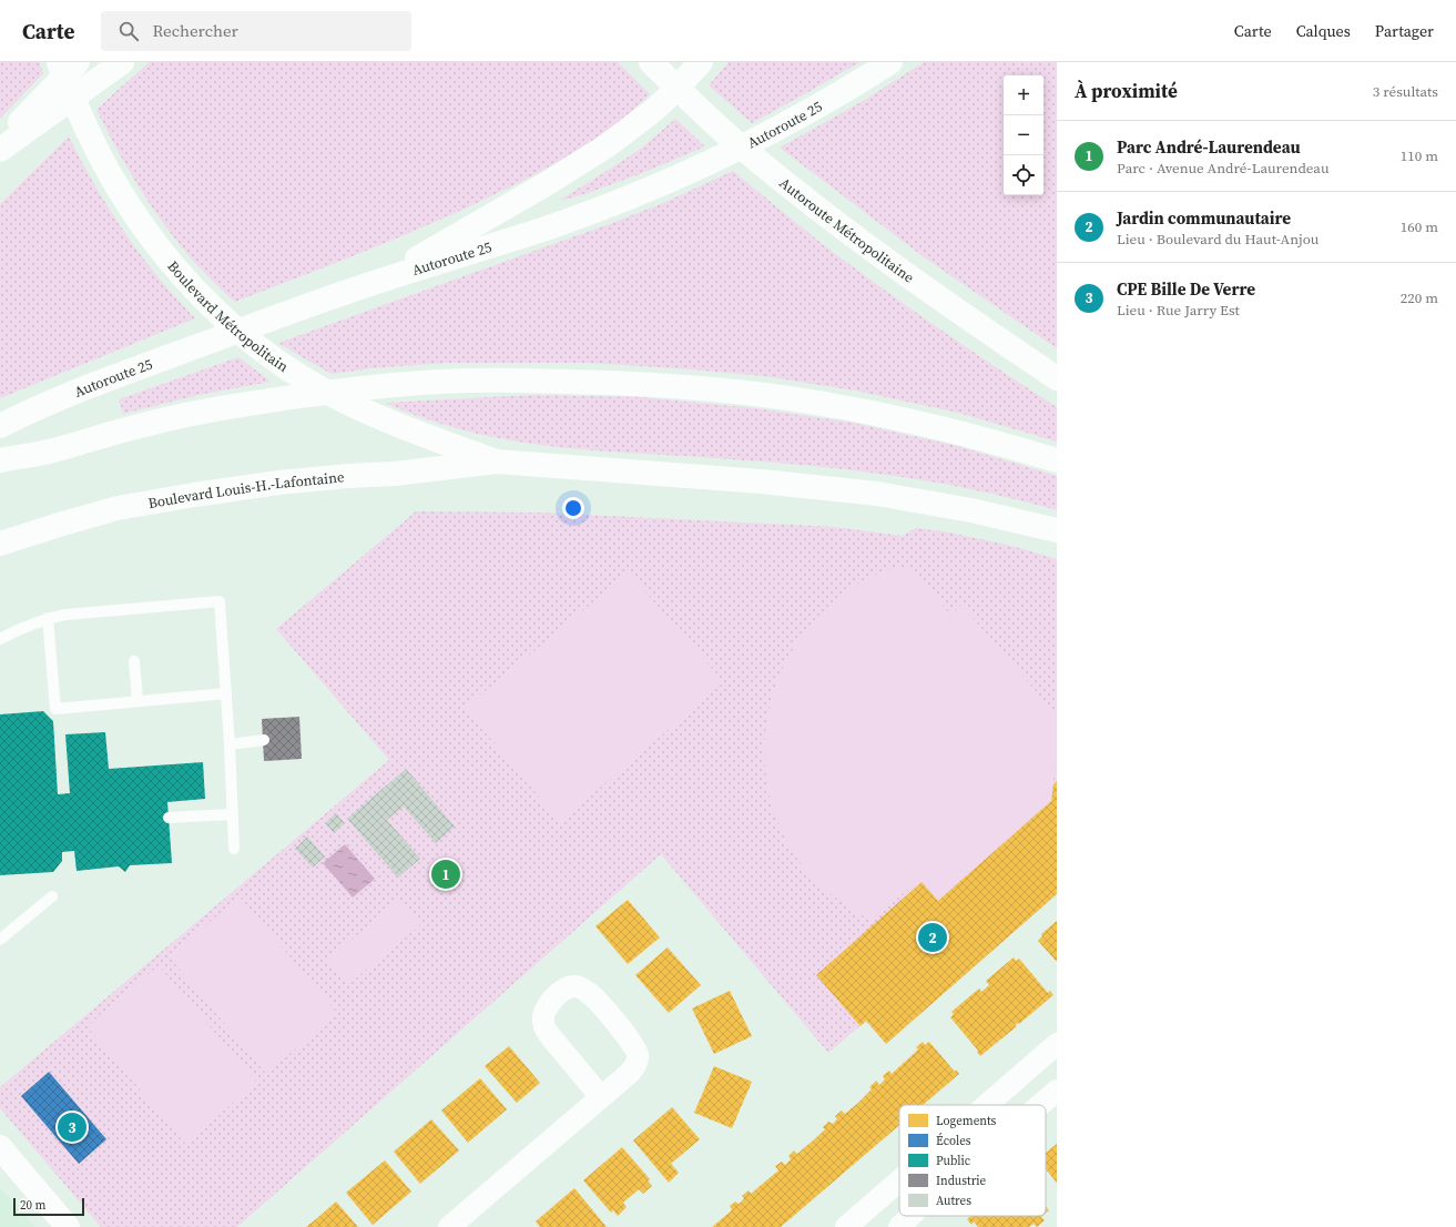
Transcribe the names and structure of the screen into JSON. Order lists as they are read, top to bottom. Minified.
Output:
{"streets":{"main road":["Autoroute 25","Autoroute Métropolitaine","Boulevard Métropolitain","Boulevard Louis-H.-Lafontaine"]},"crossings":[["Boulevard Métropolitain","Boulevard Louis-H.-Lafontaine"]],"legend":["Logements","Écoles","Public","Industrie","Autres"],"scale_bar":"20 m","page":{"header":"Carte","search":"Rechercher","nav":["Carte","Calques","Partager"],"heading":["À proximité","3 résultats"],"map_buttons":["+","−"],"list":[{"mark":"1","name":"Parc André-Laurendeau","note":"Parc · Avenue André-Laurendeau","value":"110 m"},{"mark":"2","name":"Jardin communautaire","note":"Lieu · Boulevard du Haut-Anjou","value":"160 m"},{"mark":"3","name":"CPE Bille De Verre","note":"Lieu · Rue Jarry Est","value":"220 m"}],"pins":["1","2","3"],"scale":"20 m"}}
